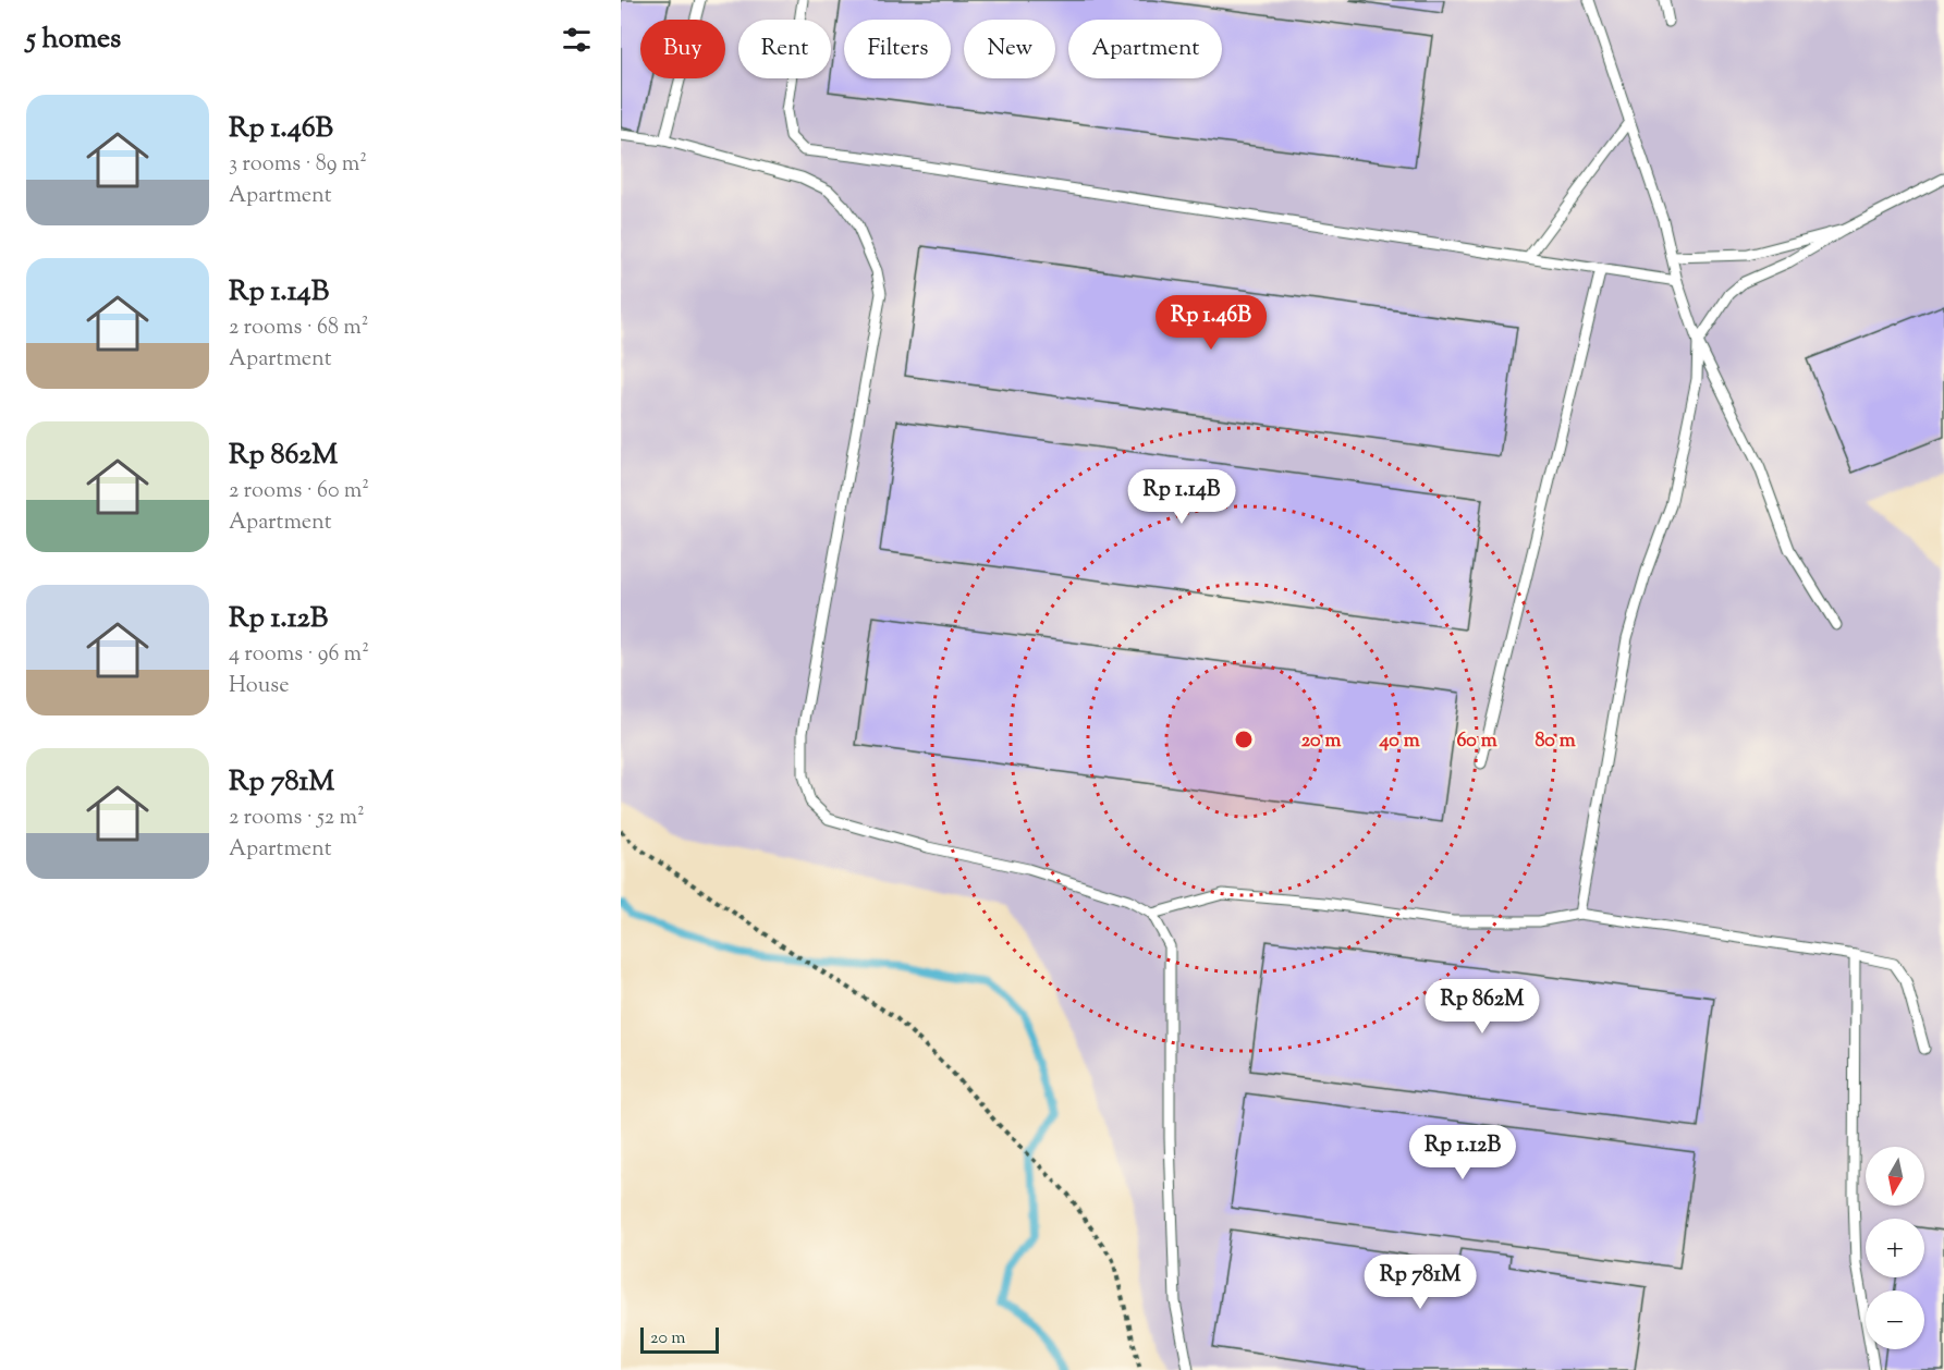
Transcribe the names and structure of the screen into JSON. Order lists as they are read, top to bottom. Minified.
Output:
{"scale_bar":"20 m","north":"bottom","page":{"heading":"5 homes","chip":["Buy","Rent","Filters","New","Apartment"],"list":[{"name":"Rp 1.46B","note":"3 rooms · 89 m² · Apartment"},{"name":"Rp 1.14B","note":"2 rooms · 68 m² · Apartment"},{"name":"Rp 862M","note":"2 rooms · 60 m² · Apartment"},{"name":"Rp 1.12B","note":"4 rooms · 96 m² · House"},{"name":"Rp 781M","note":"2 rooms · 52 m² · Apartment"}],"price":["Rp 1.46B","Rp 1.14B","Rp 862M","Rp 1.12B","Rp 781M"],"map_buttons":["+","−"],"scale":"20 m"},"rings":["20 m","40 m","60 m","80 m"]}
